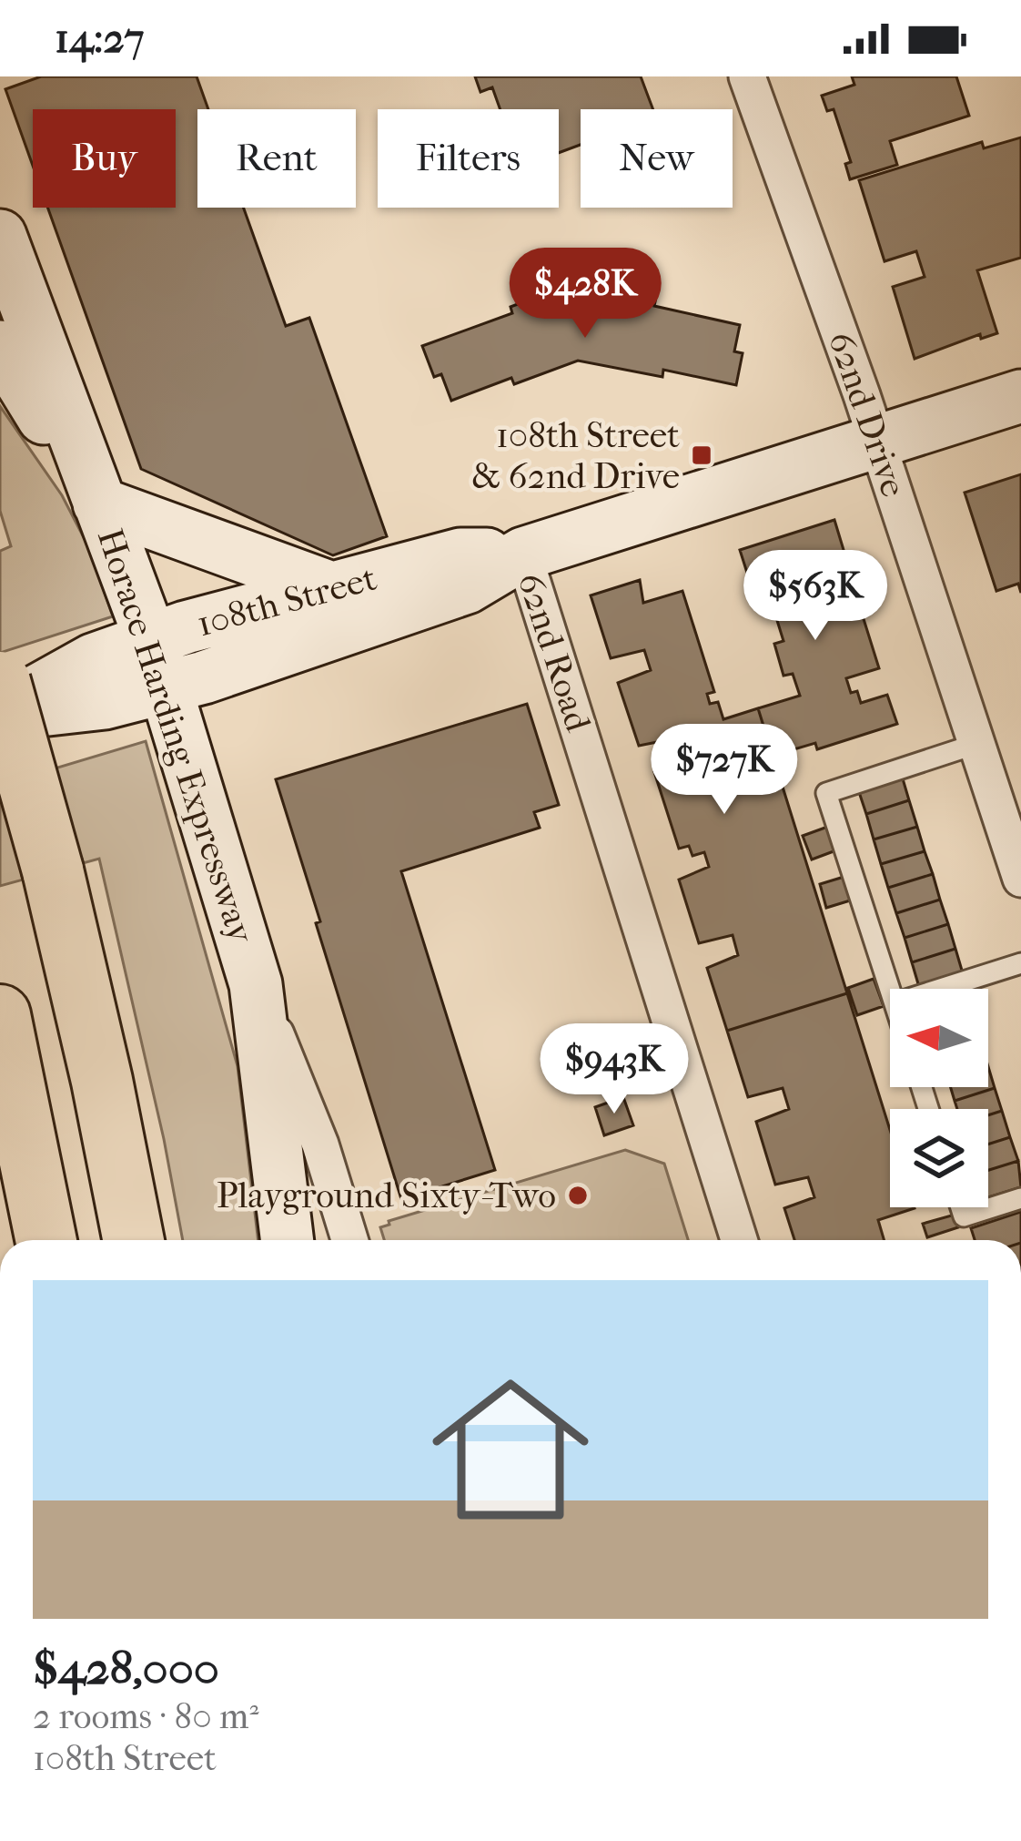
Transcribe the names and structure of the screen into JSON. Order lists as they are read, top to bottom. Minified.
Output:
{"streets":{"main road":["108th Street","Horace Harding Expressway"],"street":["62nd Drive","62nd Road"]},"crossings":[["62nd Drive","108th Street"],["108th Street","62nd Road"],["108th Street","Horace Harding Expressway"]],"places":{"transit":["108th Street & 62nd Drive"],"other":["Playground Sixty-Two"]},"north":"left","page":{"status":"14:27","chip":["Buy","Rent","Filters","New"],"price":["$428K","$563K","$727K","$943K"],"list":[{"name":"$428,000","note":"2 rooms · 80 m² · 108th Street"}]}}
